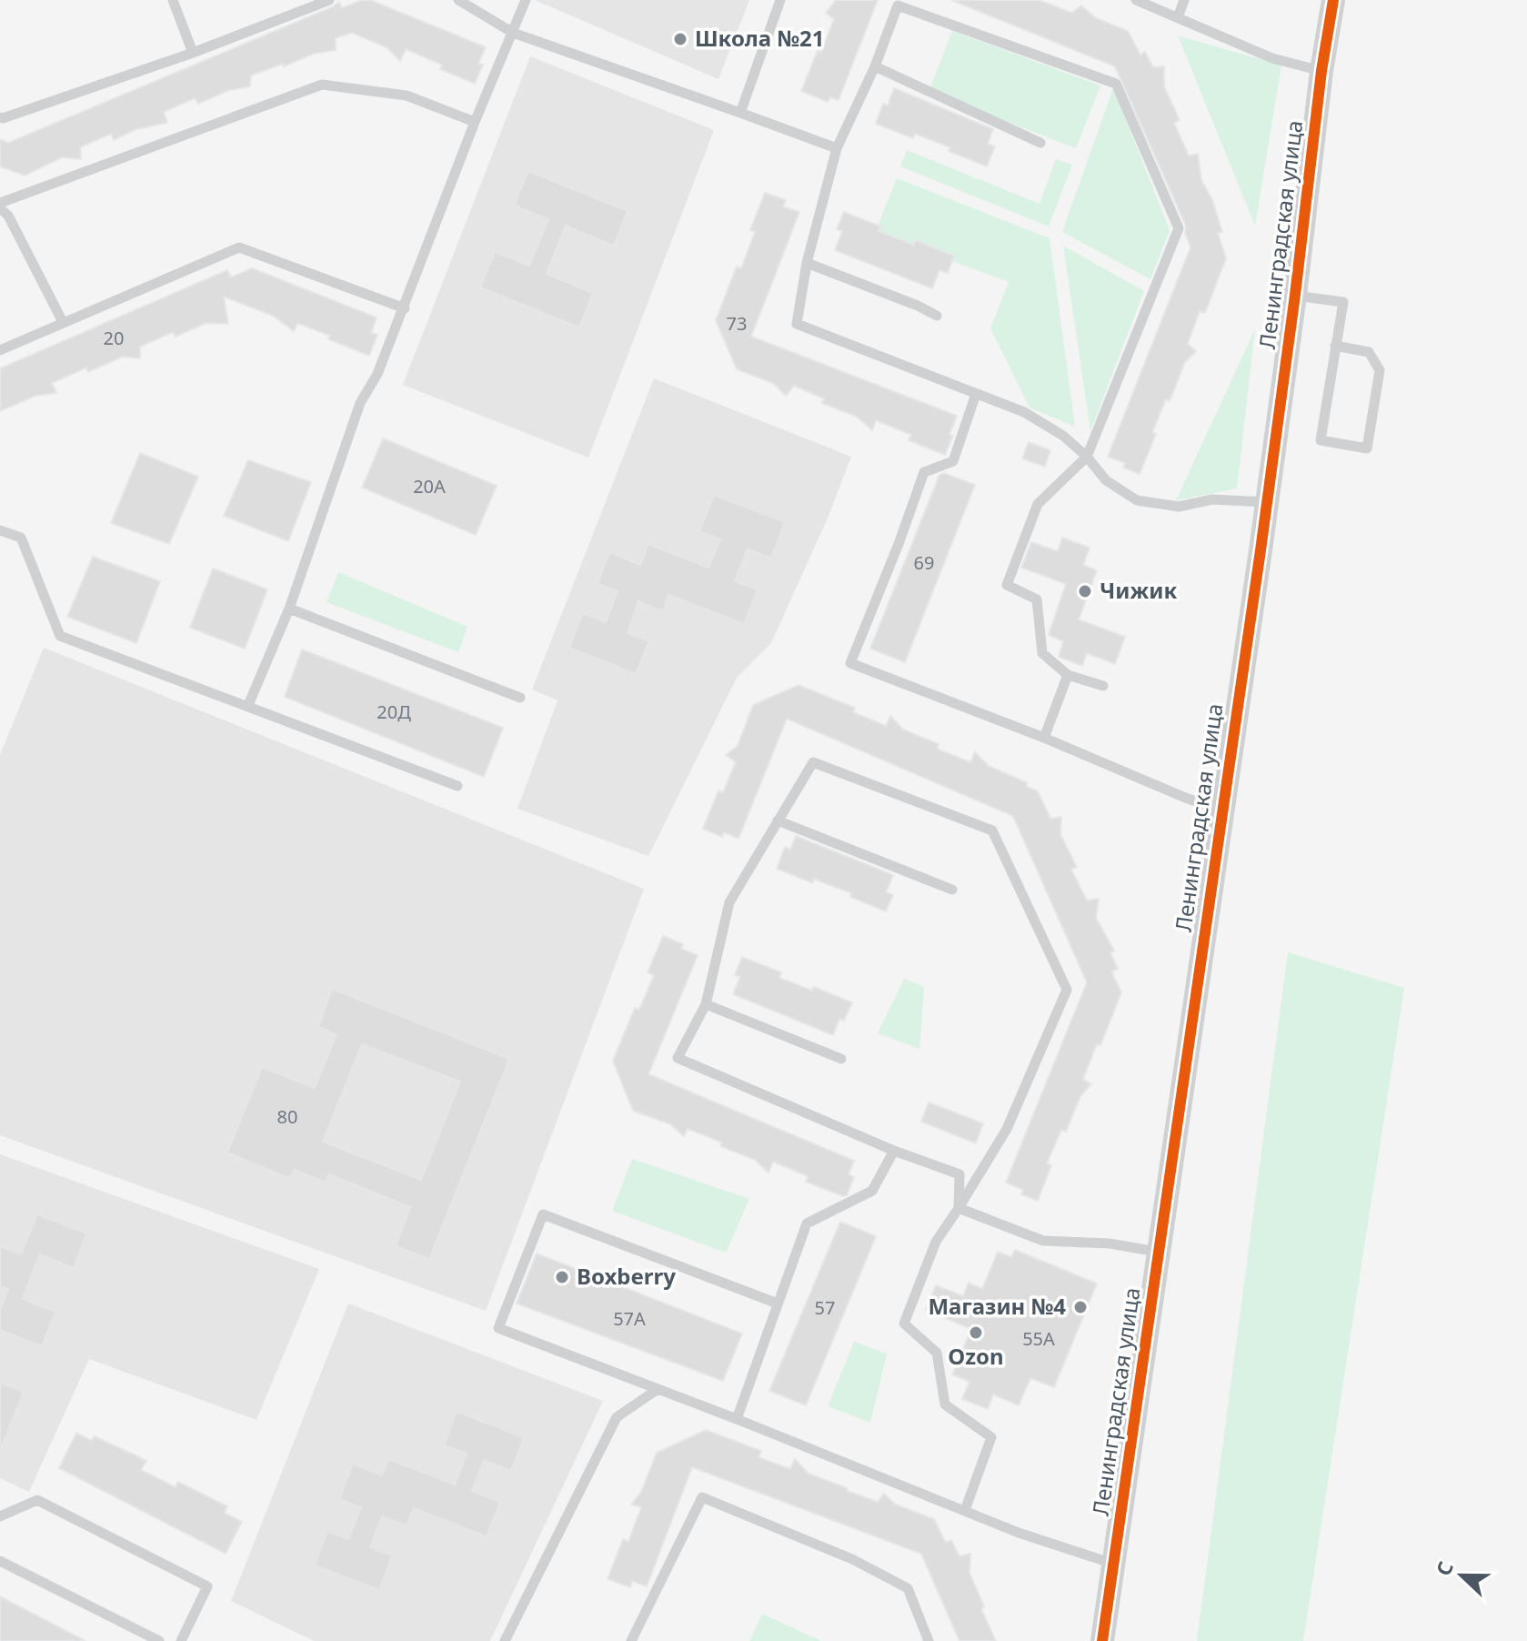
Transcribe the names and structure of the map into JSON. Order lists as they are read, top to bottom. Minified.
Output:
{"streets":{"street":["Ленинградская улица"]},"places":["Школа №21","Чижик","Boxberry","Магазин №4","Ozon"],"house_numbers":["73","20","20А","69","20Д","80","57","57А","55А"],"north":"left"}
